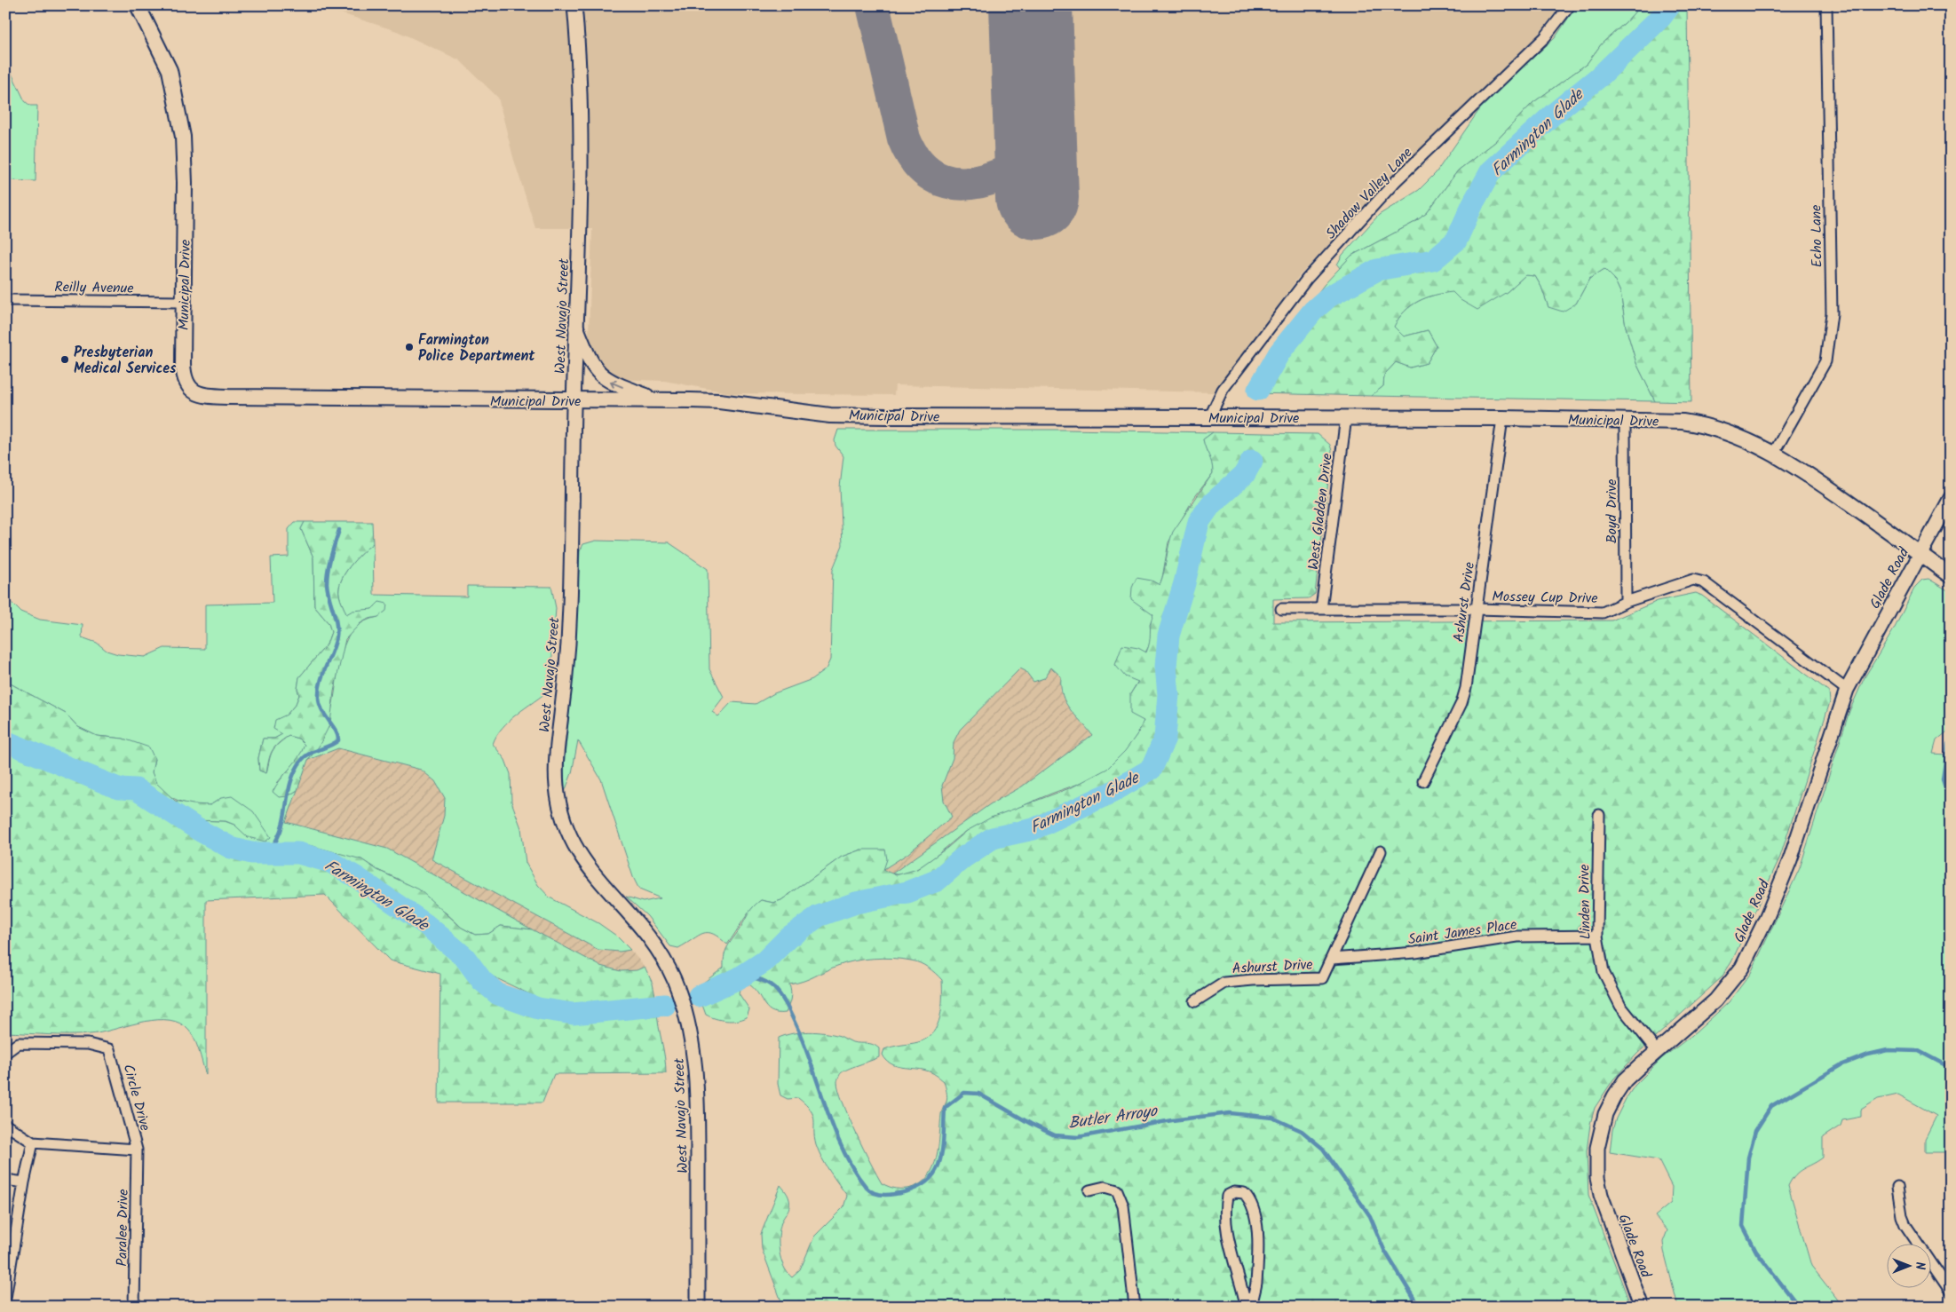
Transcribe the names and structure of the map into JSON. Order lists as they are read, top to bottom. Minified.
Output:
{"streets":{"main road":["Municipal Drive"],"street":["Shadow Valley Lane","Echo Lane","Reilly Avenue","West Navajo Street","West Gladden Drive","Boyd Drive","Glade Road","Mossey Cup Drive","Ashurst Drive","Linden Drive","Saint James Place","Circle Drive","Paralee Drive"]},"crossings":[["Shadow Valley Lane","Municipal Drive"],["Echo Lane","Municipal Drive"],["Municipal Drive","Reilly Avenue"],["Municipal Drive","West Navajo Street"],["Municipal Drive","West Gladden Drive"],["Municipal Drive","Boyd Drive"],["Municipal Drive","Glade Road"],["Municipal Drive","Ashurst Drive"],["West Gladden Drive","Mossey Cup Drive"],["Boyd Drive","Mossey Cup Drive"],["Glade Road","Mossey Cup Drive"],["Glade Road","Linden Drive"],["Mossey Cup Drive","Ashurst Drive"],["Ashurst Drive","Saint James Place"],["Linden Drive","Saint James Place"],["Circle Drive","Paralee Drive"]],"water":["Farmington Glade","Butler Arroyo"],"places":["Farmington Police Department","Presbyterian Medical Services"],"north":"right"}
